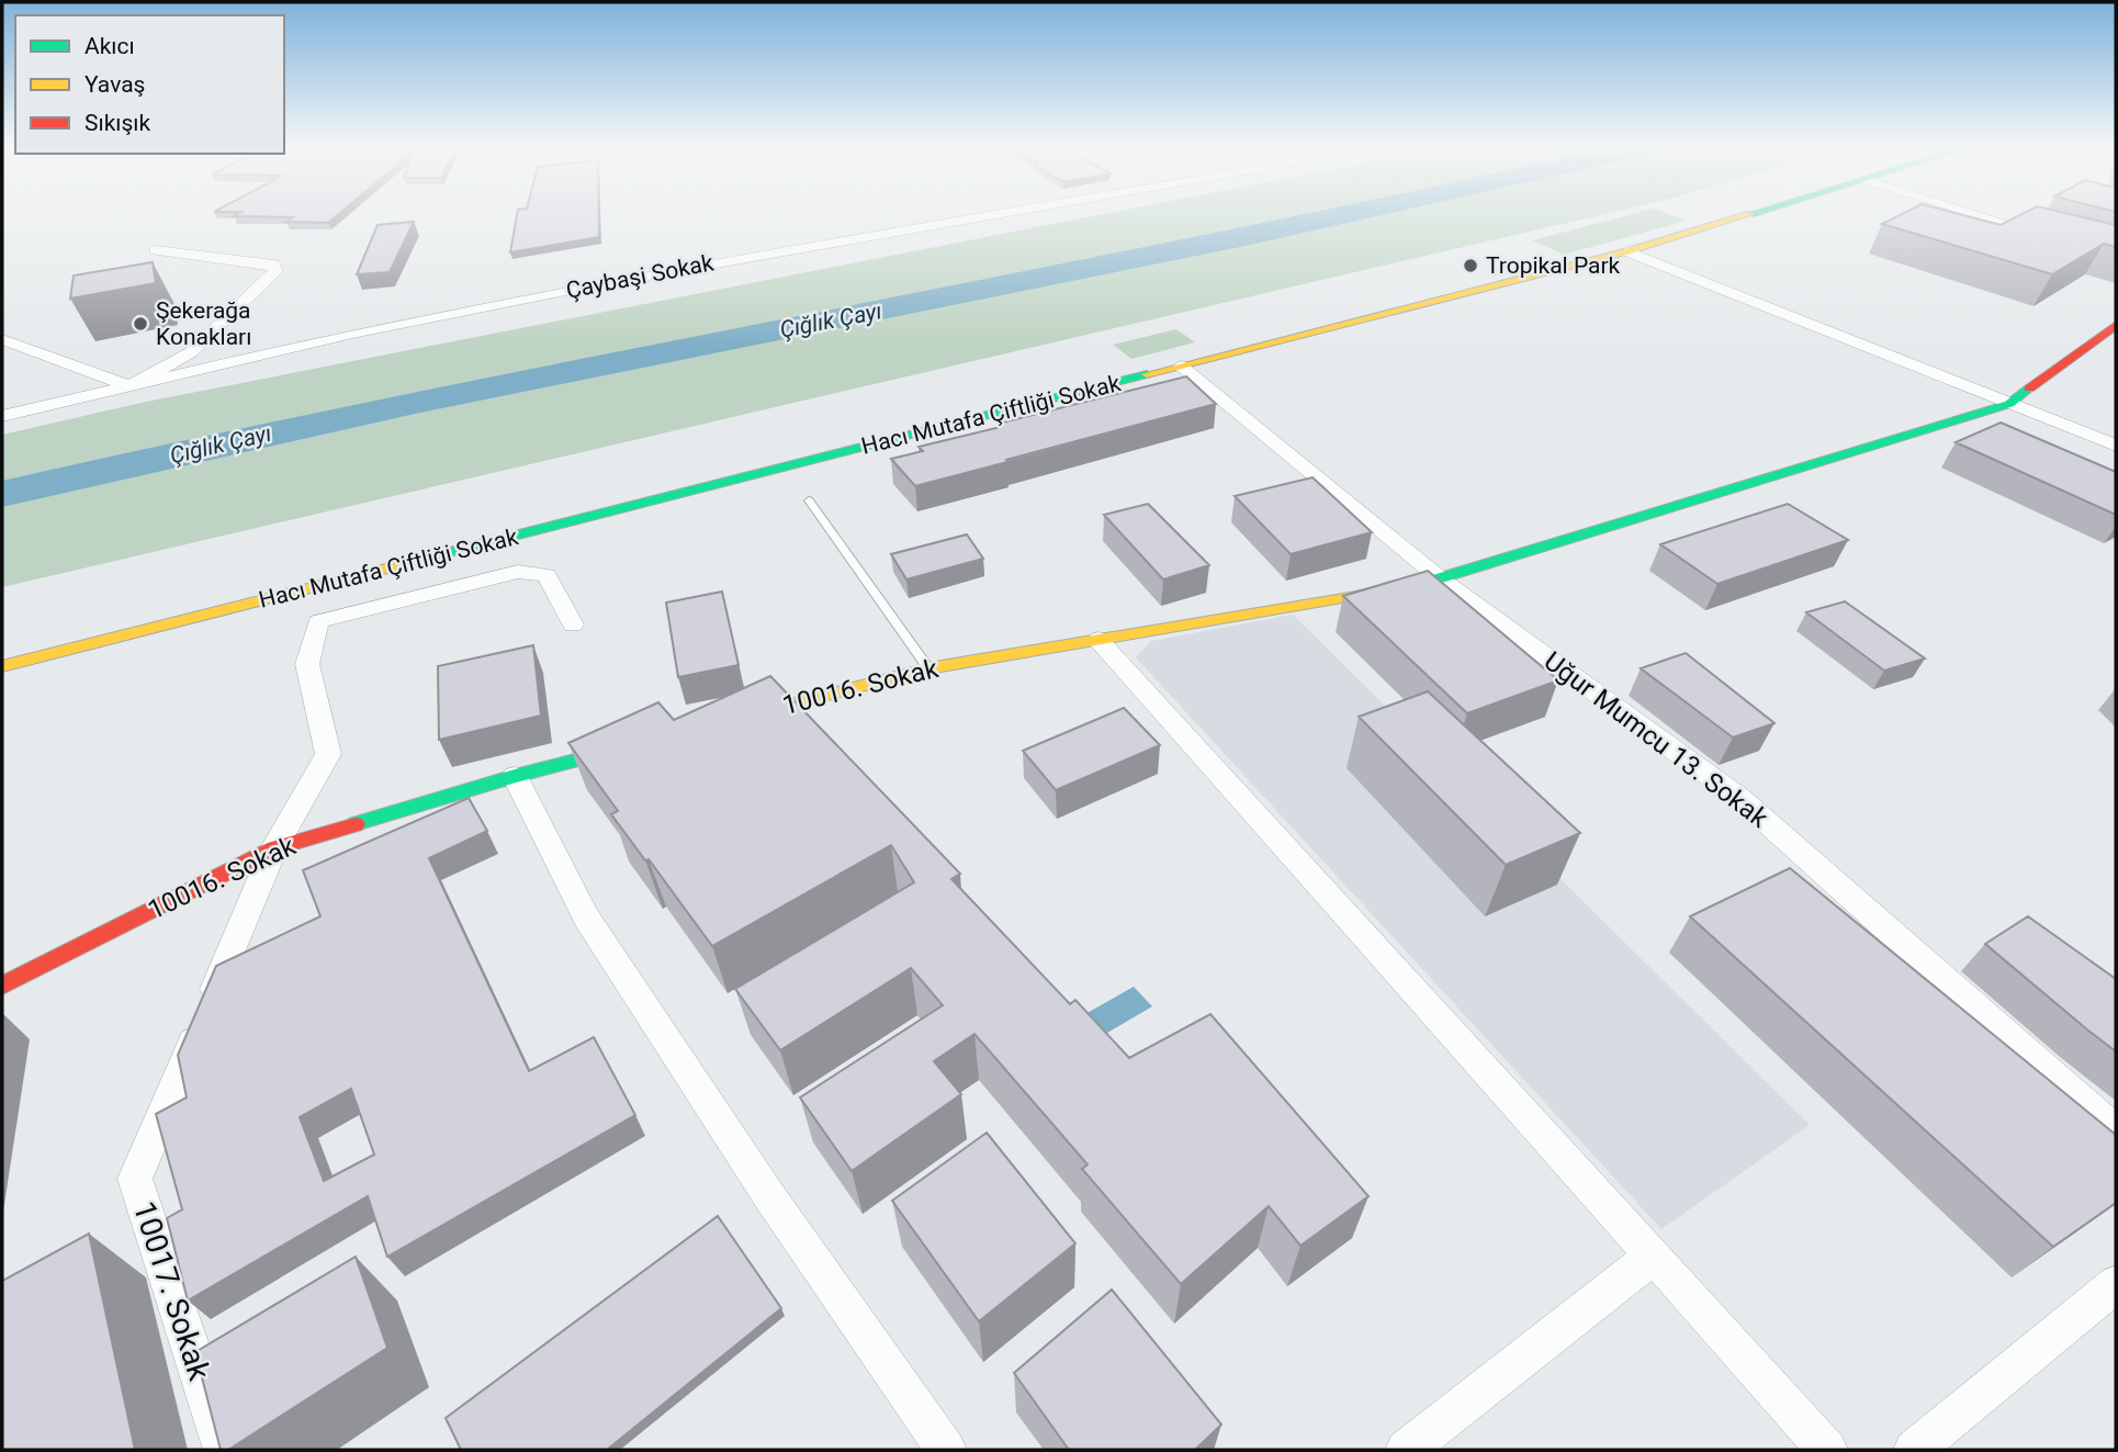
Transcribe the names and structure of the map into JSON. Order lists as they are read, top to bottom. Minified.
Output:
{"streets":{"street":["Çaybaşi Sokak","Hacı Mutafa Çiftliği Sokak","10016. Sokak","Uğur Mumcu 13. Sokak","10017. Sokak"]},"crossings":[["Hacı Mutafa Çiftliği Sokak","Uğur Mumcu 13. Sokak"],["10016. Sokak","Uğur Mumcu 13. Sokak"],["10016. Sokak","10017. Sokak"]],"water":["Çığlık Çayı"],"places":["Tropikal Park","Şekerağa Konakları"],"legend":["Akıcı","Yavaş","Sıkışık"]}
